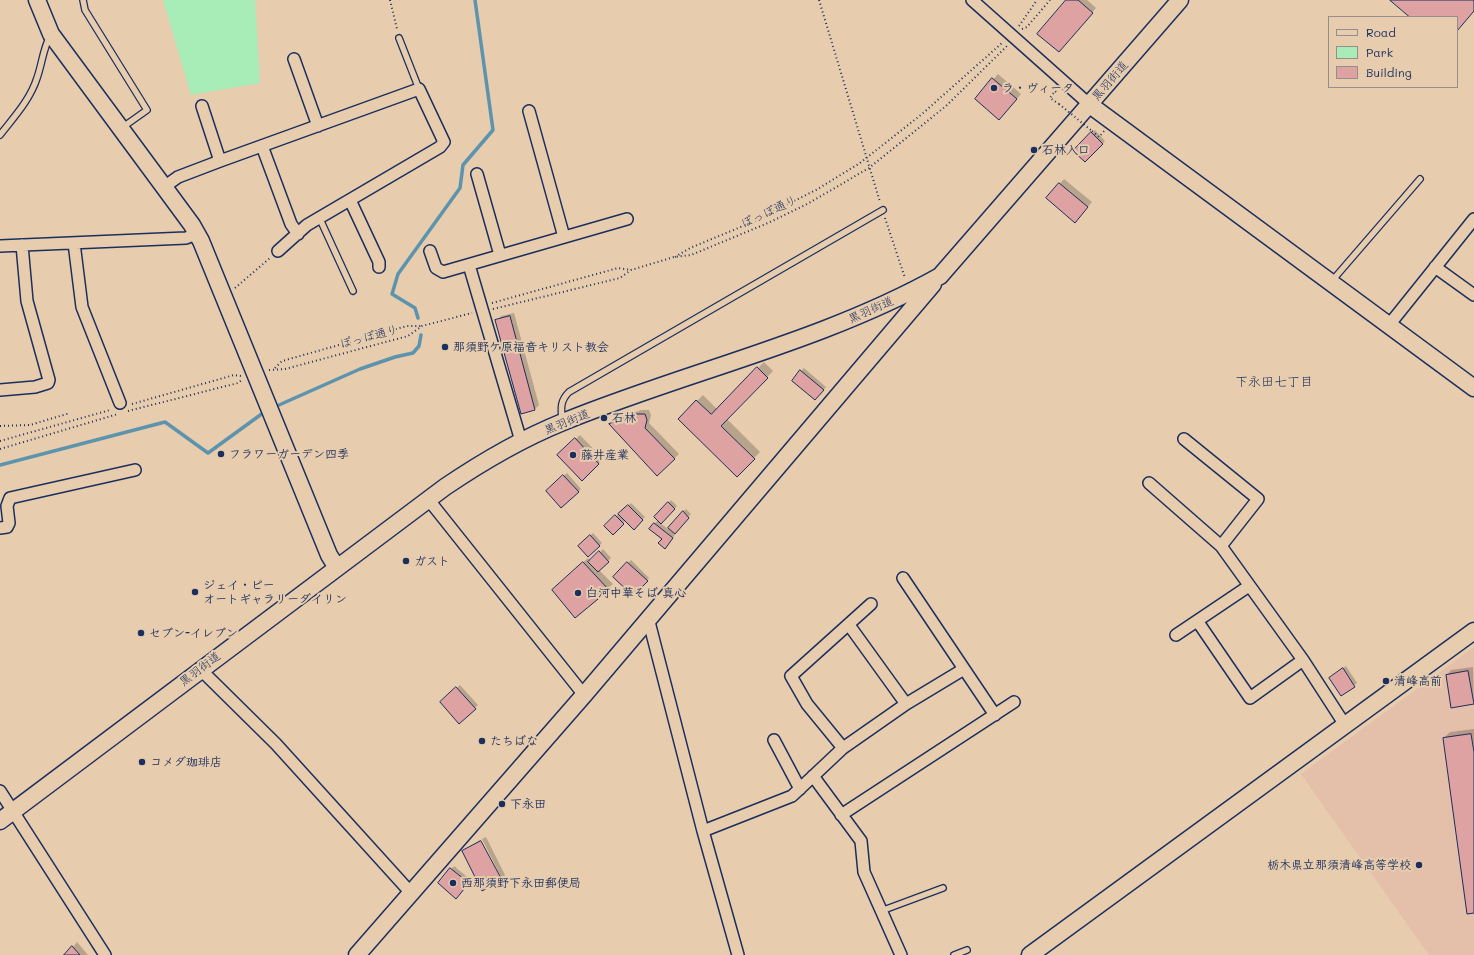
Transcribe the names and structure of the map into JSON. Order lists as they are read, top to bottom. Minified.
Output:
{"streets":{"street":["黒羽街道"],"path":["ぽっぽ通り"]},"districts":["下永田七丁目"],"places":["ラ・ヴィータ","石林入口","那須野ケ原福音キリスト教会","石林","フラワーガーデン四季","藤井産業","ガスト","ジェイ・ピー オートギャラリーダイリン","白河中華そば 真心","セブン-イレブン","清峰高前","たちばな","コメダ珈琲店","下永田","栃木県立那須清峰高等学校","西那須野下永田郵便局"],"legend":["Road","Park","Building"]}
